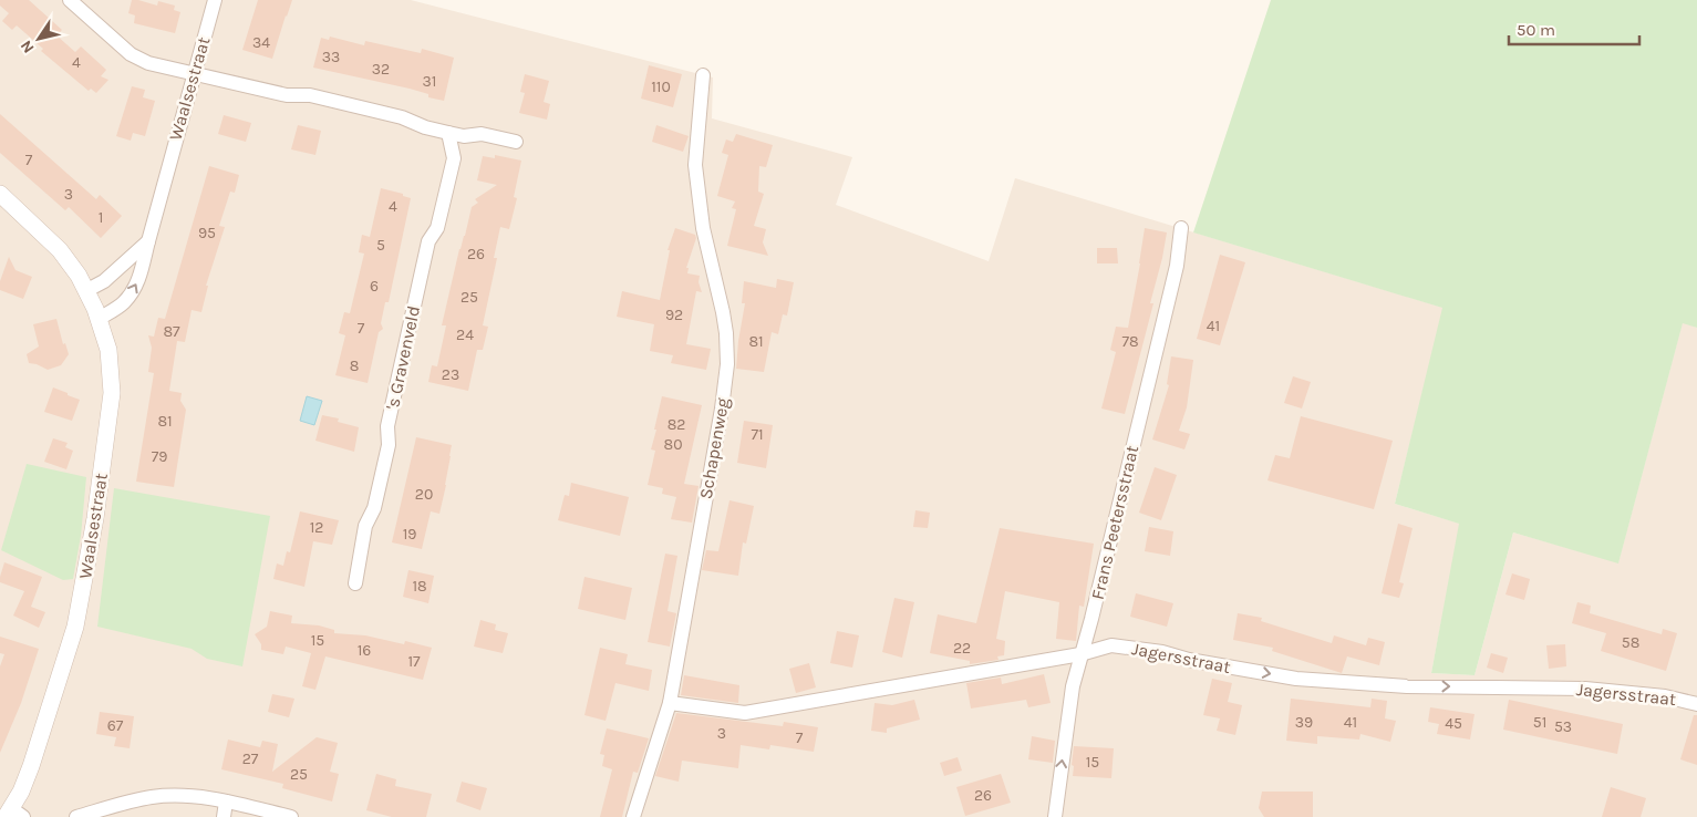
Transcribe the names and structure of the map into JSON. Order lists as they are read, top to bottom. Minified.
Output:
{"streets":{"street":["Waalsestraat","'s Gravenveld","Schapenweg","Frans Peetersstraat","Jagersstraat"]},"crossings":[["Schapenweg","Jagersstraat"],["Frans Peetersstraat","Jagersstraat"]],"one_way":["Jagersstraat"],"house_numbers":["34","33","4","32","31","110","7","3","4","1","95","5","26","6","25","92","41","7","87","24","81","78","8","23","81","82","71","80","79","20","12","19","18","15","58","22","16","17","39","41","51","45","67","53","3","7","27","15","25","26"],"scale_bar":"50 m","north":"bottom left"}
